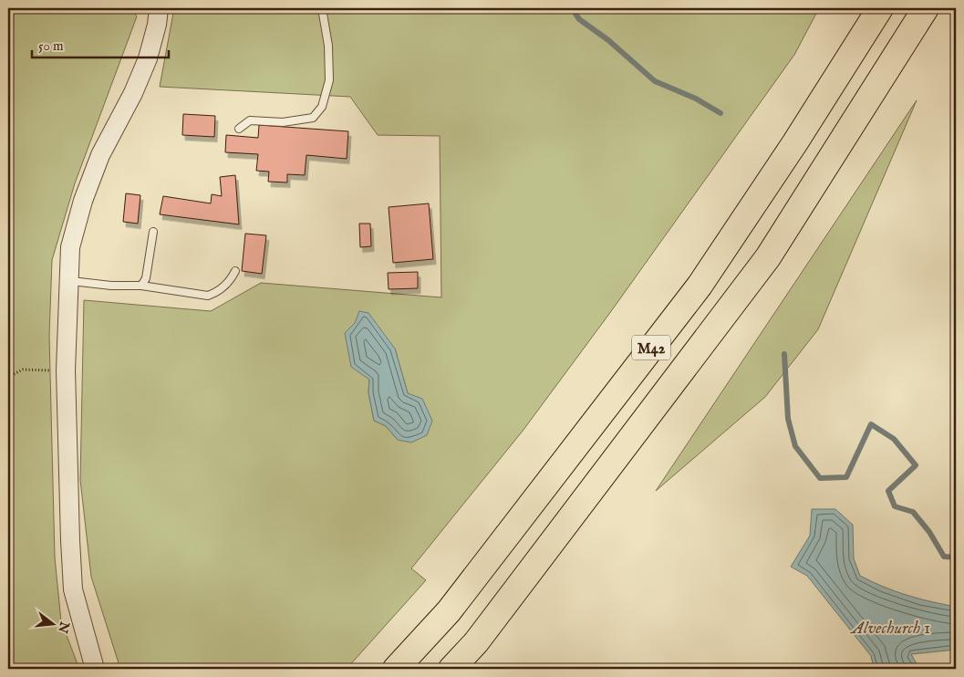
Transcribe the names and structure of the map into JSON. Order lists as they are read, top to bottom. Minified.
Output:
{"streets":{"highway":["M42"]},"water":["Alvechurch 1"],"scale_bar":"50 m","north":"right"}
